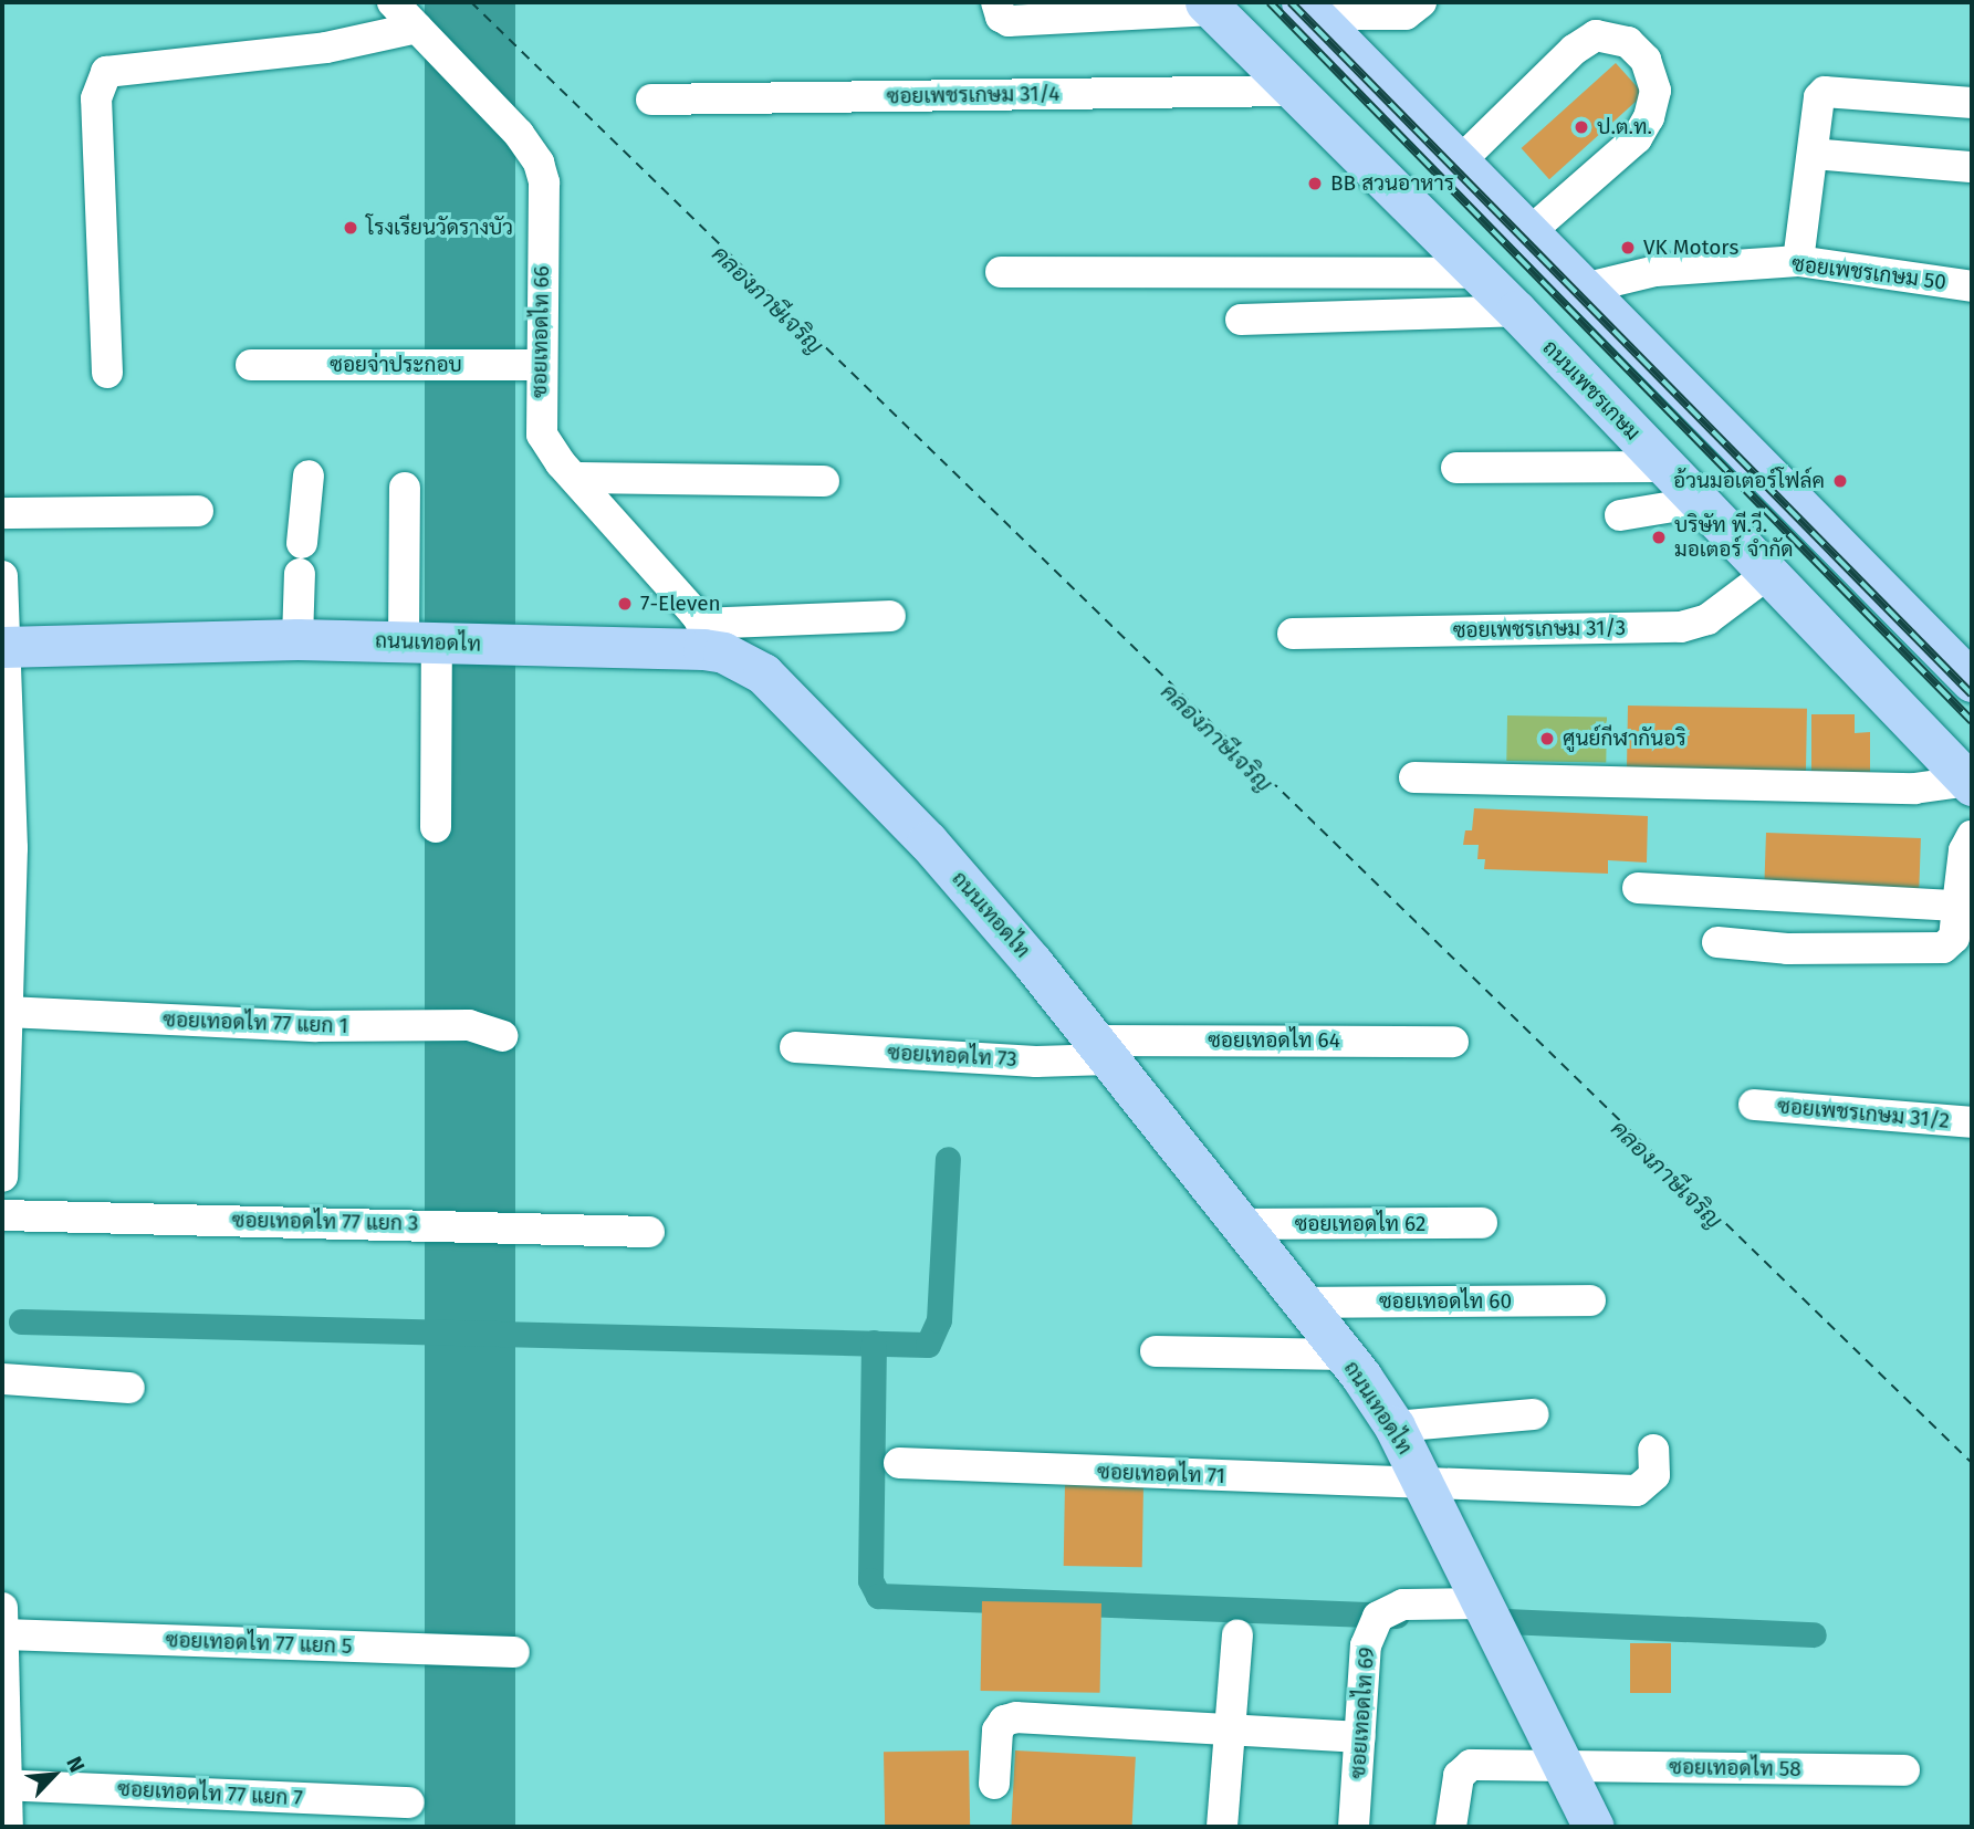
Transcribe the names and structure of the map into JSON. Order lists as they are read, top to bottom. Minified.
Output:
{"streets":{"main road":["ถนนเพชรเกษม","ถนนเทอดไท"],"street":["ซอยเพชรเกษม 31/4","ซอยเพชรเกษม 50","ซอยเทอดไท 66","ซอยจ่าประกอบ","ซอยเพชรเกษม 31/3","ซอยเทอดไท 77 แยก 1","ซอยเทอดไท 64","ซอยเทอดไท 73","ซอยเพชรเกษม 31/2","ซอยเทอดไท 77 แยก 3","ซอยเทอดไท 62","ซอยเทอดไท 60","ซอยเทอดไท 71","ซอยเทอดไท 77 แยก 5","ซอยเทอดไท 69","ซอยเทอดไท 58","ซอยเทอดไท 77 แยก 7"]},"crossings":[["ซอยเพชรเกษม 31/4","ถนนเพชรเกษม"],["ซอยเทอดไท 66","ซอยจ่าประกอบ"],["ซอยเทอดไท 66","ถนนเทอดไท"],["ถนนเพชรเกษม","ซอยเพชรเกษม 31/3"],["ถนนเทอดไท","ซอยเทอดไท 64"],["ถนนเทอดไท","ซอยเทอดไท 73"],["ถนนเทอดไท","ซอยเทอดไท 62"],["ถนนเทอดไท","ซอยเทอดไท 60"],["ถนนเทอดไท","ซอยเทอดไท 71"],["ถนนเทอดไท","ซอยเทอดไท 69"],["ถนนเทอดไท","ซอยเทอดไท 58"],["ซอยเทอดไท 64","ซอยเทอดไท 73"]],"water":["คลองภาษีเจริญ"],"places":["ป.ต.ท.","BB สวนอาหาร","โรงเรียนวัดรางบัว","VK Motors","อ้วนมอเตอร์โฟล์ค","บริษัท พี.วี. มอเตอร์ จำกัด","7-Eleven","ศูนย์กีฬากันอริ"],"north":"top right"}
